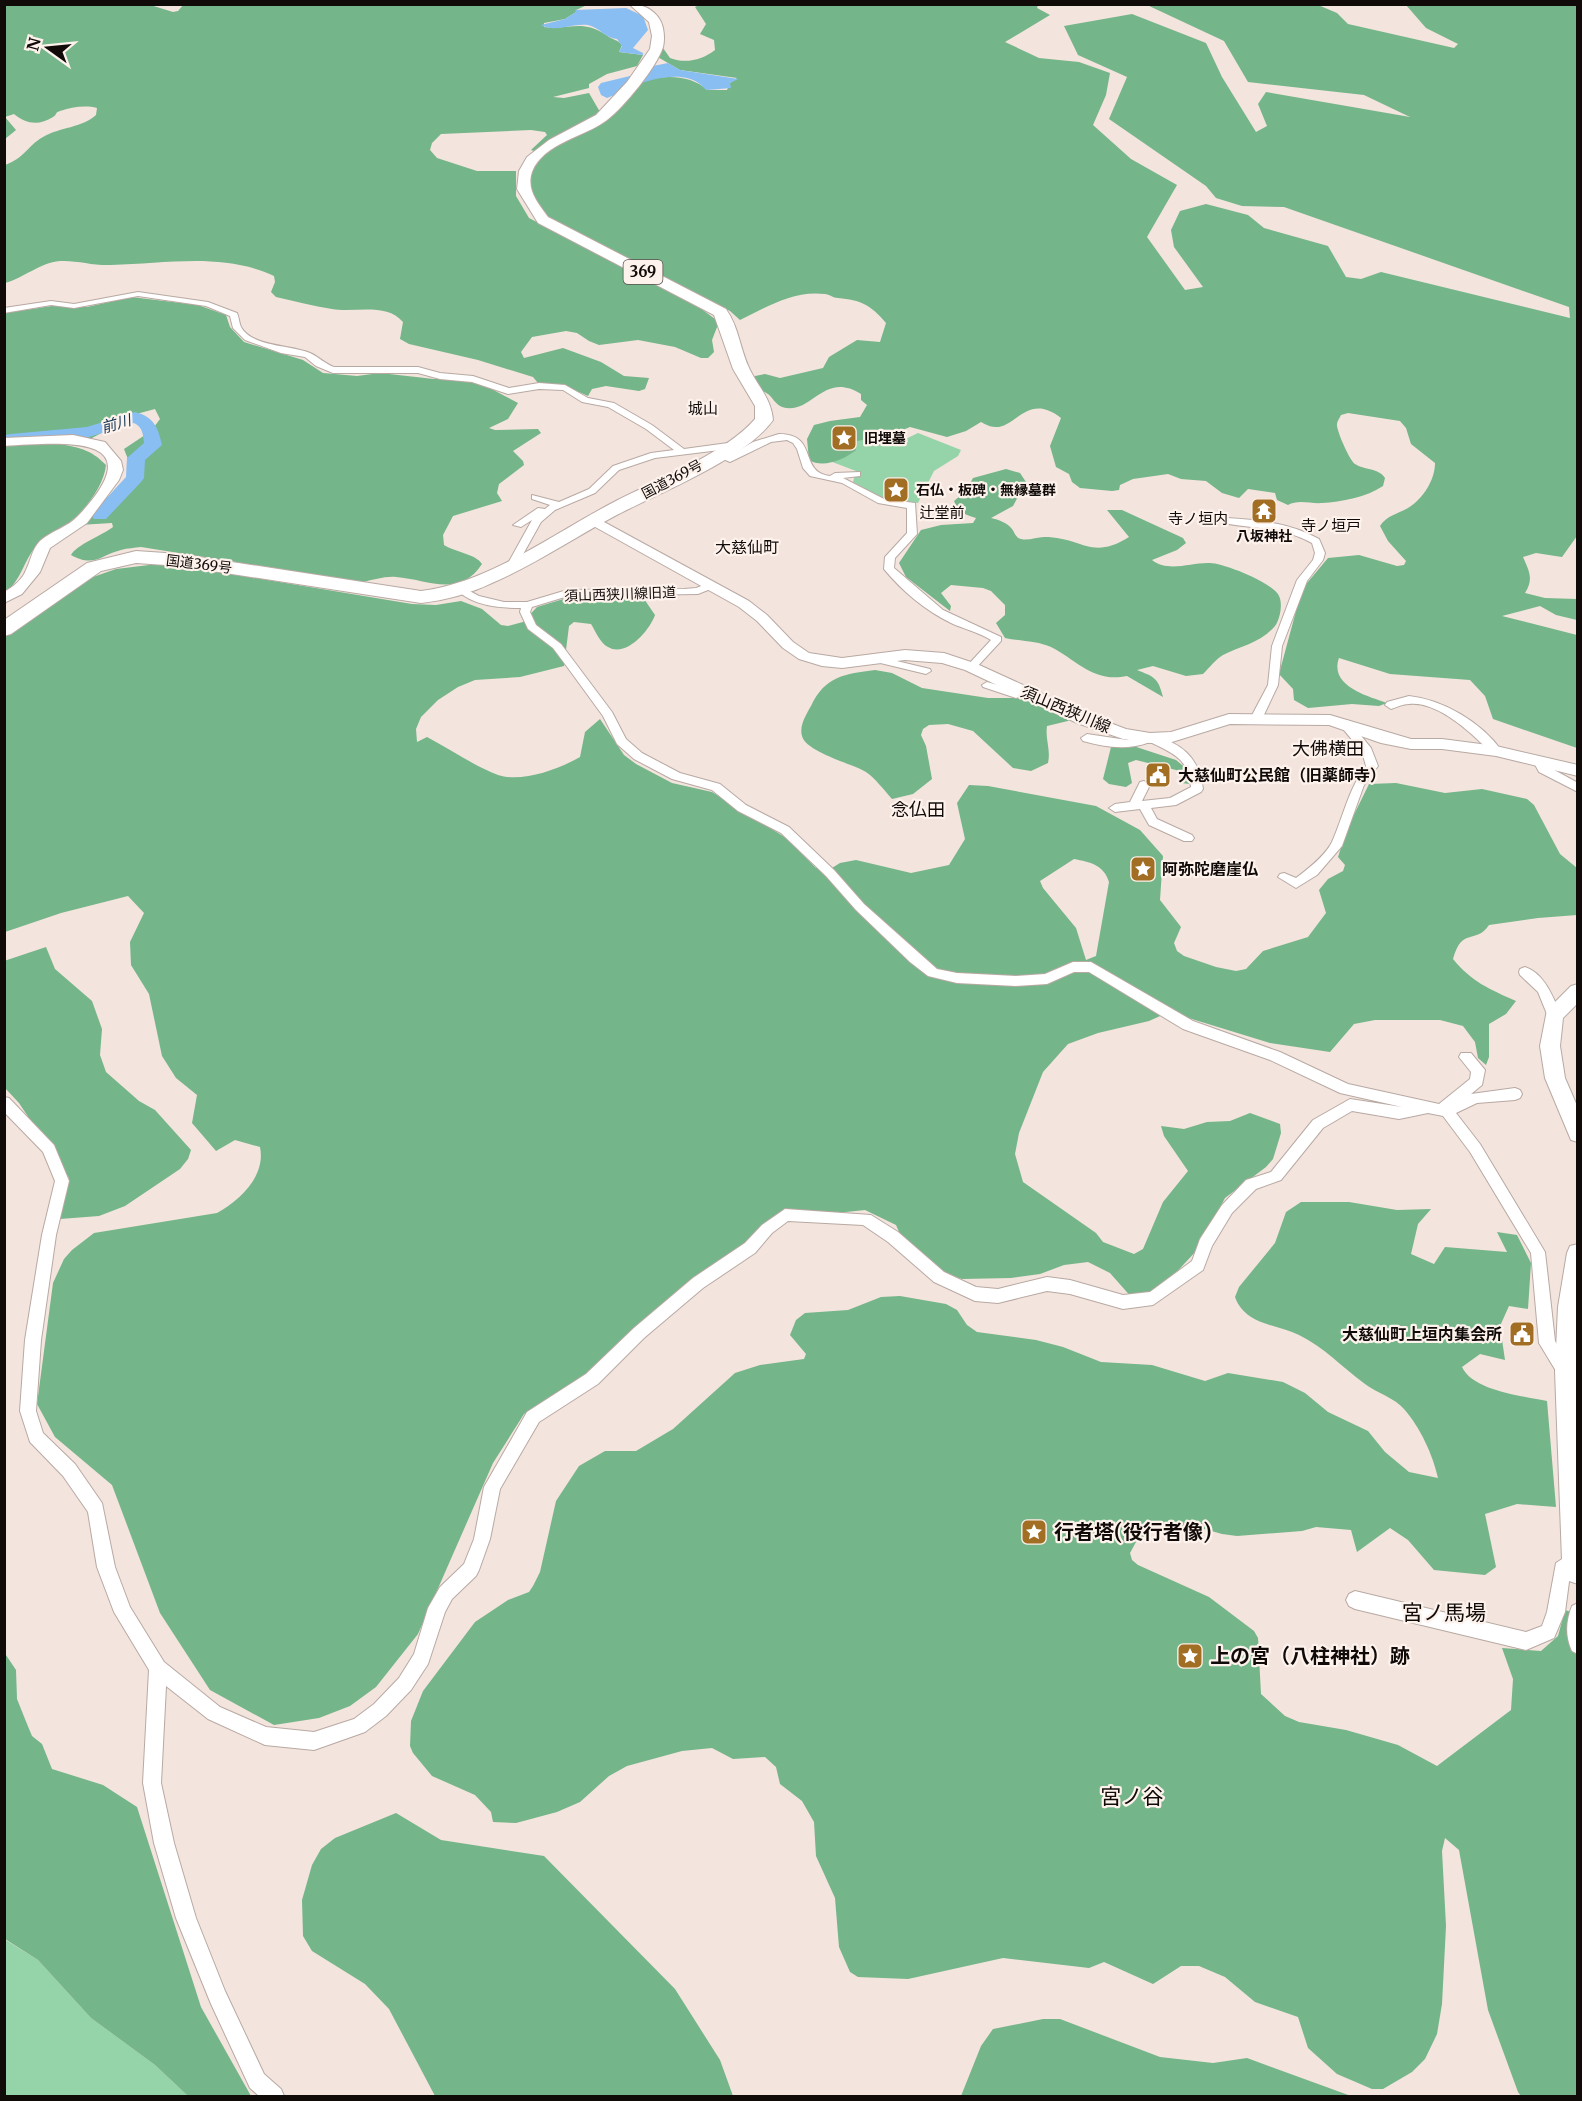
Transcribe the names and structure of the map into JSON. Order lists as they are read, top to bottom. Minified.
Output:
{"streets":{"highway":["369","国道369号"],"main road":["須山西狭川線"],"street":["須山西狭川線旧道"]},"crossings":[["国道369号","須山西狭川線旧道"],["国道369号","須山西狭川線"],["須山西狭川線旧道","須山西狭川線"]],"districts":["城山","辻堂前","寺ノ垣内","寺ノ垣戸","大慈仙町","大佛横田","念仏田","宮ノ馬場","宮ノ谷"],"water":["前川"],"places":{"place":["旧埋墓","石仏・板碑・無縁墓群","阿弥陀磨崖仏","行者塔(役行者像)","上の宮（八柱神社）跡"],"temple":["八坂神社"],"public building":["大慈仙町公民館（旧薬師寺）","大慈仙町上垣内集会所"]},"north":"left"}
